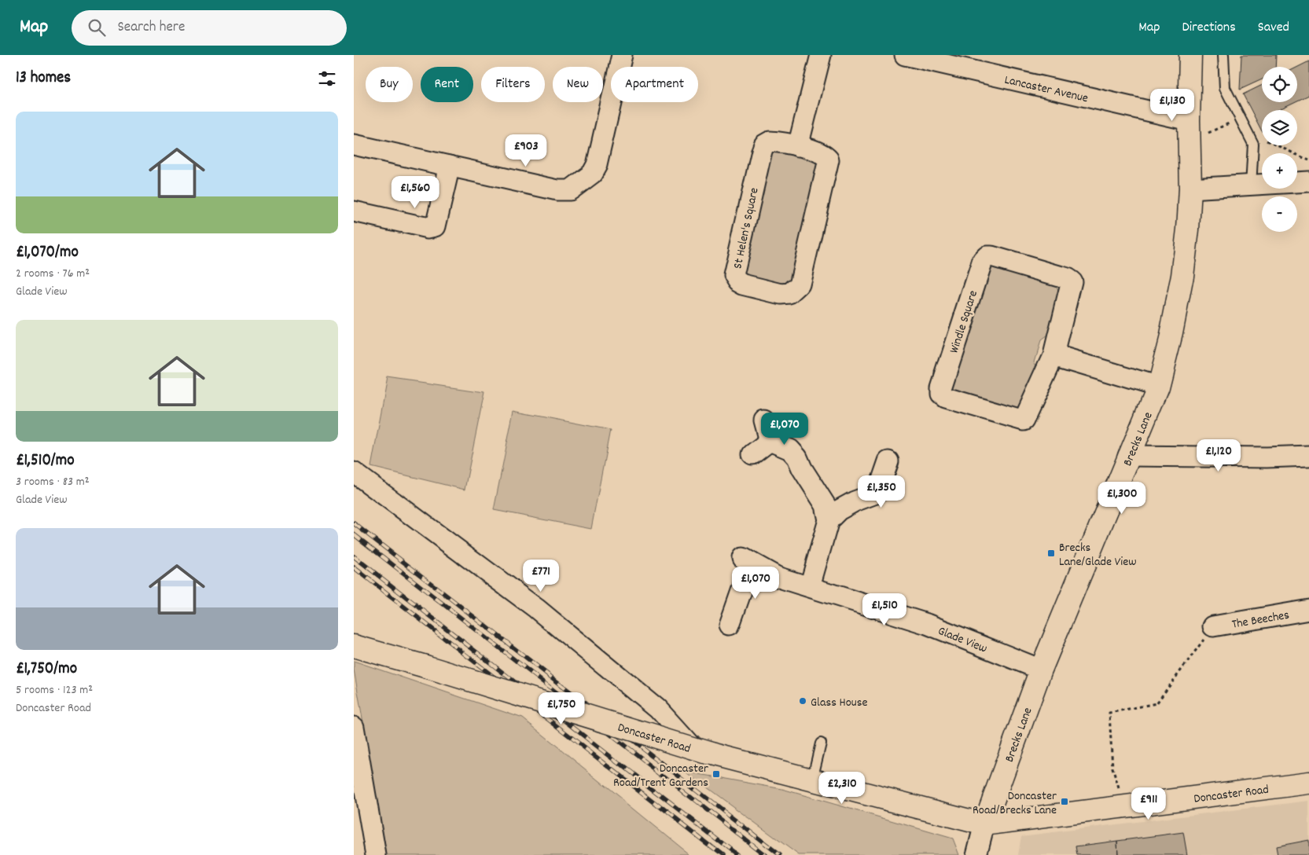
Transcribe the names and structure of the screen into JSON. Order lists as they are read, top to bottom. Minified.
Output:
{"streets":{"street":["Lancaster Avenue","St Helen's Square","Windle Square","Brecks Lane","The Beeches","Glade View","Doncaster Road"]},"crossings":[["Lancaster Avenue","Brecks Lane"],["Brecks Lane","Glade View"],["Brecks Lane","Doncaster Road"]],"places":{"transit":["Brecks Lane/Glade View","Doncaster Road/Trent Gardens","Doncaster Road/Brecks Lane"],"other":["Glass House"]},"page":{"header":"Map","search":"Search here","nav":["Map","Directions","Saved"],"heading":"13 homes","map_buttons":["+","−"],"chip":["Buy","Rent","Filters","New","Apartment"],"price":["£1,130","£903","£1,560","£1,070","£1,120","£1,350","£1,300","£771","£1,070","£1,510","£1,750","£2,310","£911"],"list":[{"name":"£1,070/mo","note":"2 rooms · 76 m² · Glade View"},{"name":"£1,510/mo","note":"3 rooms · 83 m² · Glade View"},{"name":"£1,750/mo","note":"5 rooms · 123 m² · Doncaster Road"}]}}
